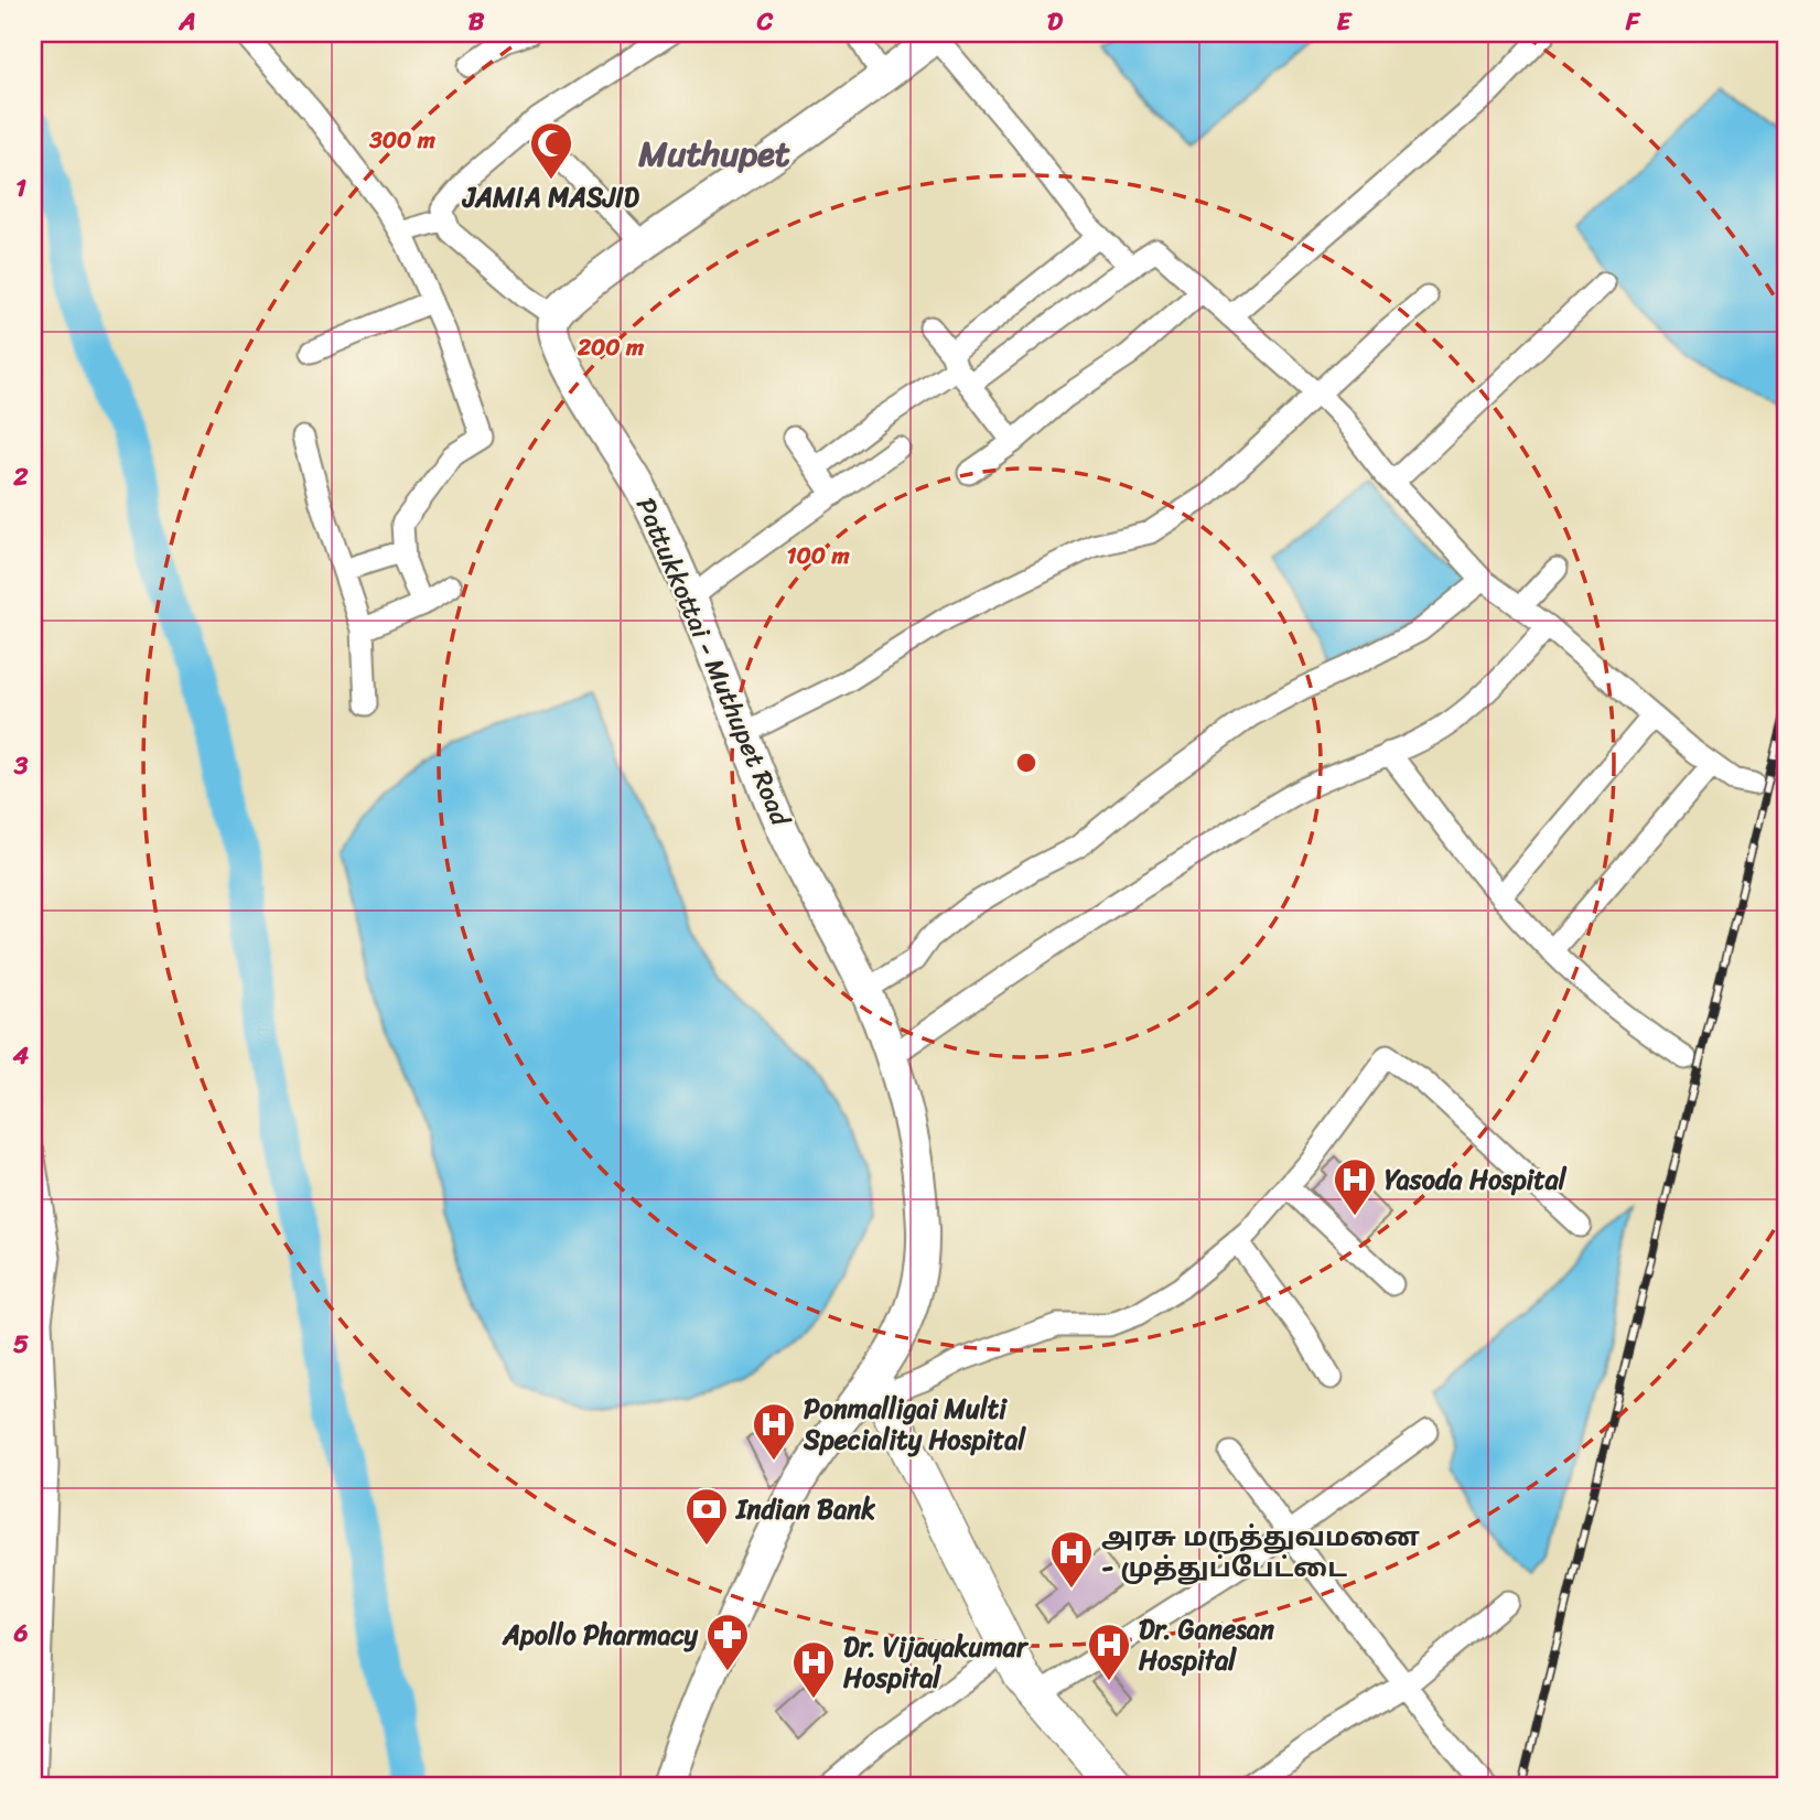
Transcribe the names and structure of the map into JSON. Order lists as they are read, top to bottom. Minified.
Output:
{"streets":{"main road":["Pattukkottai - Muthupet Road"]},"districts":["Muthupet"],"places":{"mosque":["JAMIA MASJID"],"hospital":["Yasoda Hospital","Ponmalligai Multi Speciality Hospital","அரசு மருத்துவமனை - முத்துப்பேட்டை","Dr. Ganesan Hospital","Dr. Vijayakumar Hospital"],"bank":["Indian Bank"],"pharmacy":["Apollo Pharmacy"]},"grid":{"columns":["A","B","C","D","E","F"],"rows":["1","2","3","4","5","6"]},"rings":["300 m","200 m","100 m"]}
